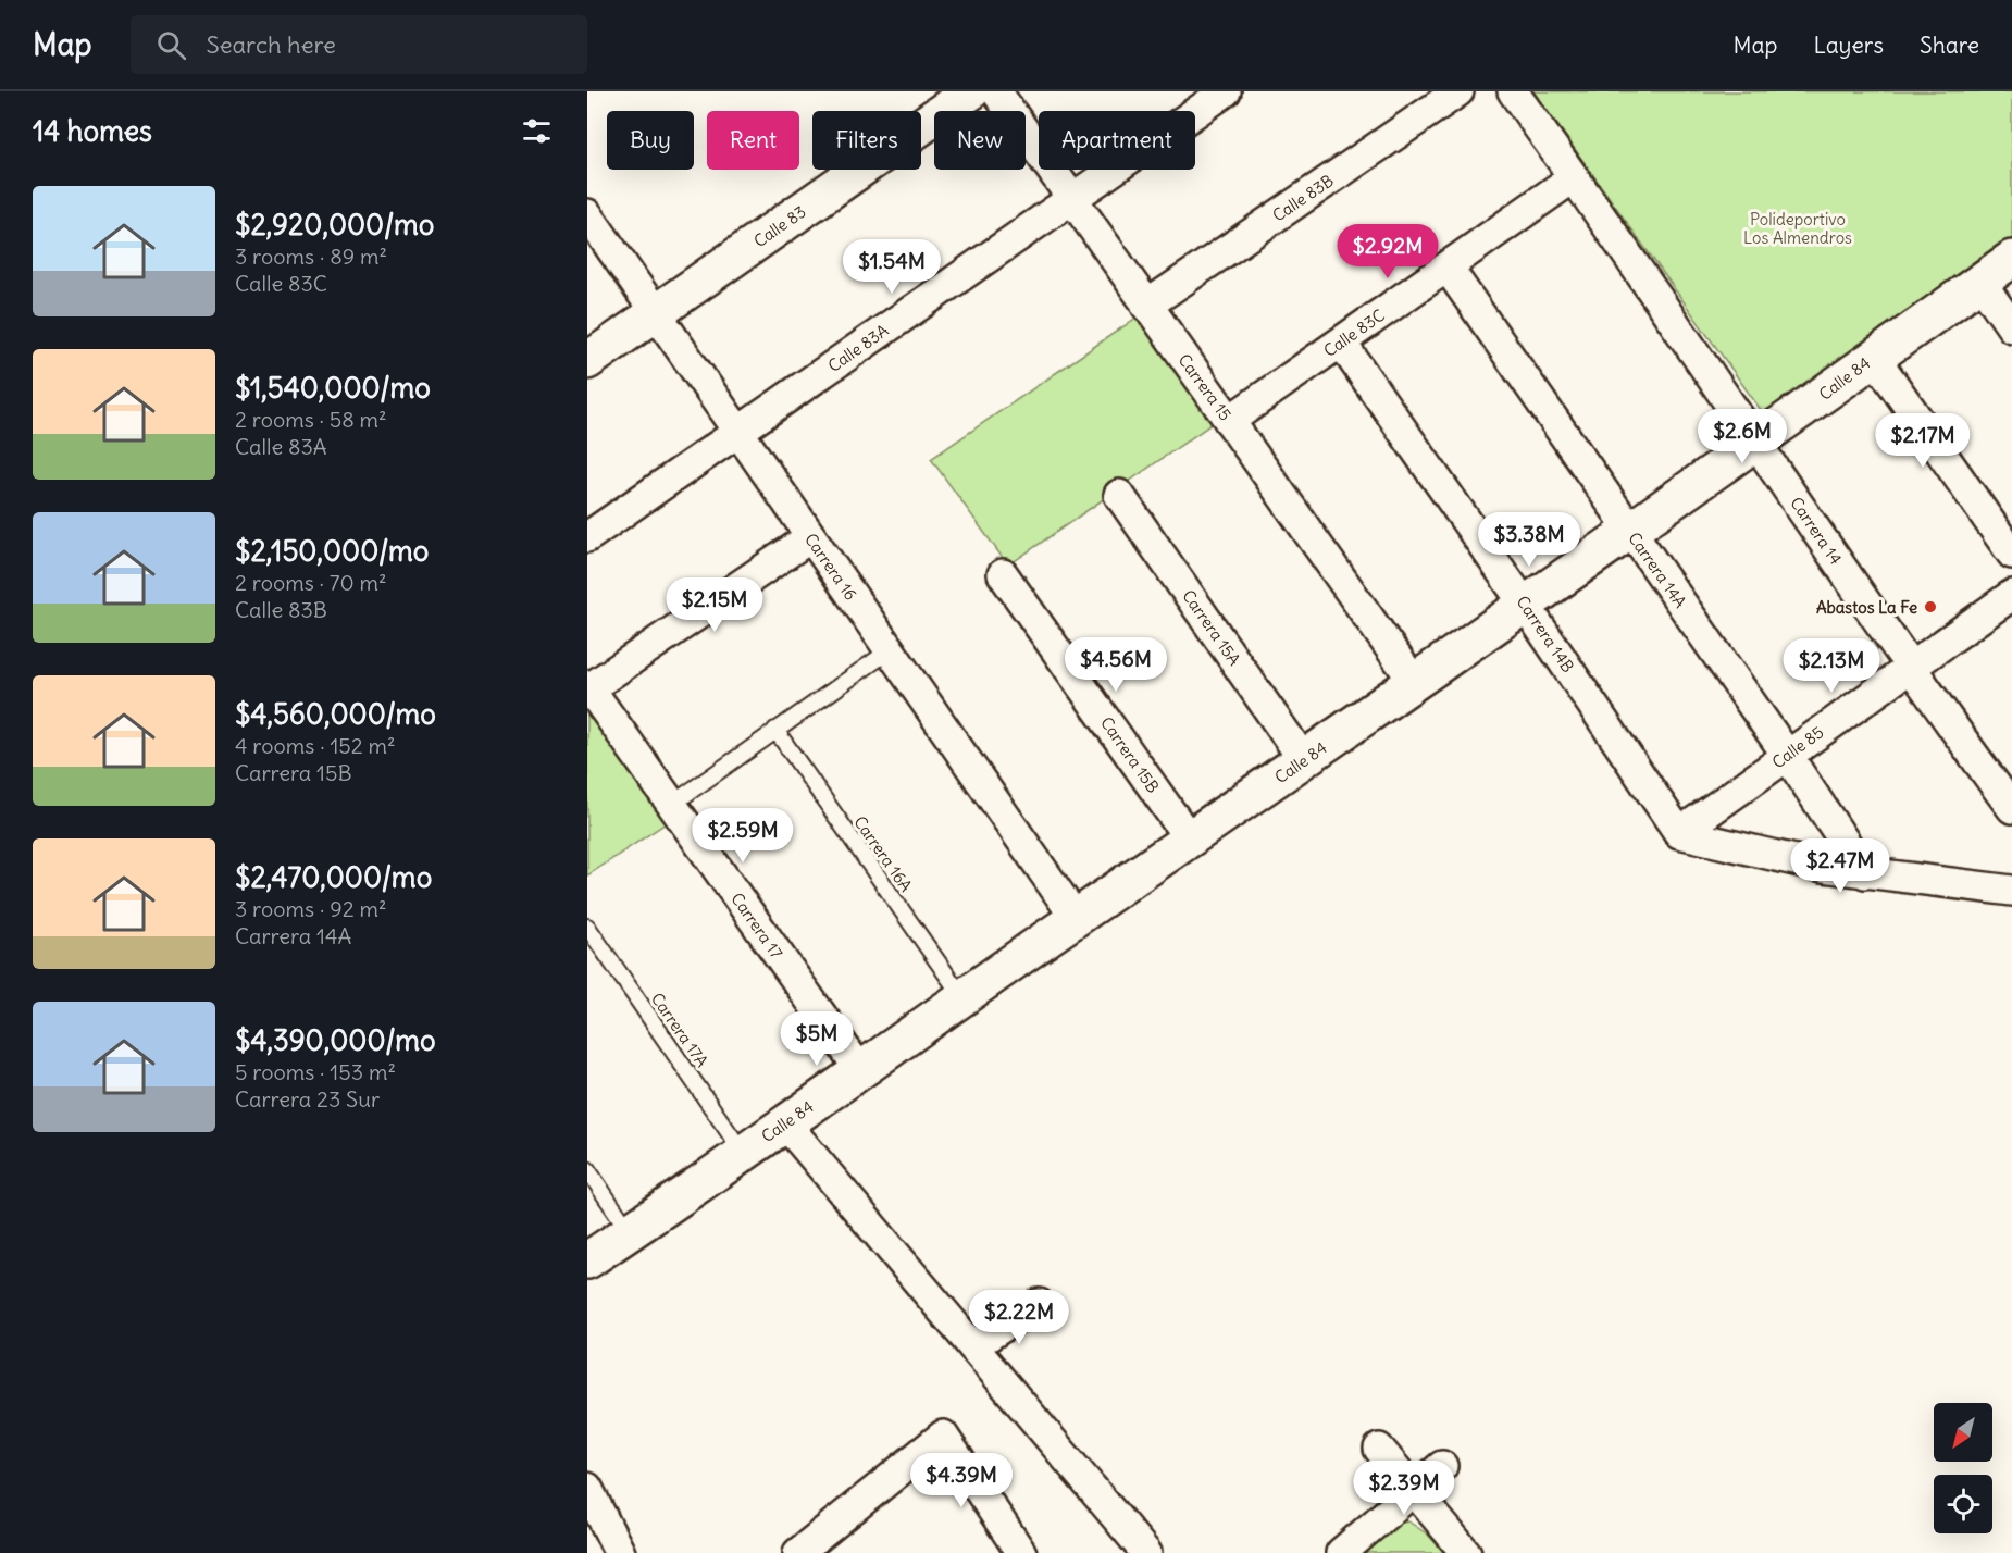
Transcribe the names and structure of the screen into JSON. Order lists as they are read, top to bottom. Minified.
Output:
{"streets":{"street":["Calle 83B","Calle 83","Calle 83C","Calle 83A","Calle 84","Carrera 15","Carrera 14","Carrera 16","Carrera 14A","Carrera 15A","Carrera 14B","Calle 85","Carrera 15B","Carrera 17"],"lane":["Carrera 16A","Carrera 17A"]},"crossings":[["Calle 83B","Carrera 15"],["Calle 83","Carrera 16"],["Calle 83C","Carrera 15"],["Calle 83C","Carrera 14"],["Calle 83C","Carrera 14A"],["Calle 83C","Carrera 14B"],["Calle 83A","Carrera 15"],["Calle 83A","Carrera 16"],["Calle 84","Carrera 15"],["Calle 84","Carrera 14"],["Calle 84","Carrera 16"],["Calle 84","Carrera 14A"],["Calle 84","Carrera 15A"],["Calle 84","Carrera 14B"],["Calle 84","Carrera 15B"],["Calle 84","Carrera 16A"],["Calle 84","Carrera 17"],["Calle 84","Carrera 17A"],["Carrera 14","Calle 85"],["Carrera 14A","Calle 85"],["Carrera 14B","Calle 85"]],"parks":["Polideportivo Los Almendros"],"places":["Abastos La Fe"],"north":"bottom left","page":{"header":"Map","search":"Search here","nav":["Map","Layers","Share"],"heading":"14 homes","chip":["Buy","Rent","Filters","New","Apartment"],"list":[{"name":"$2,920,000/mo","note":"3 rooms · 89 m² · Calle 83C"},{"name":"$1,540,000/mo","note":"2 rooms · 58 m² · Calle 83A"},{"name":"$2,150,000/mo","note":"2 rooms · 70 m² · Calle 83B"},{"name":"$4,560,000/mo","note":"4 rooms · 152 m² · Carrera 15B"},{"name":"$2,470,000/mo","note":"3 rooms · 92 m² · Carrera 14A"},{"name":"$4,390,000/mo","note":"5 rooms · 153 m² · Carrera 23 Sur"}],"price":["$2.92M","$1.54M","$2.6M","$2.17M","$3.38M","$2.15M","$4.56M","$2.13M","$2.59M","$2.47M","$5M","$2.22M","$4.39M","$2.39M"]}}
